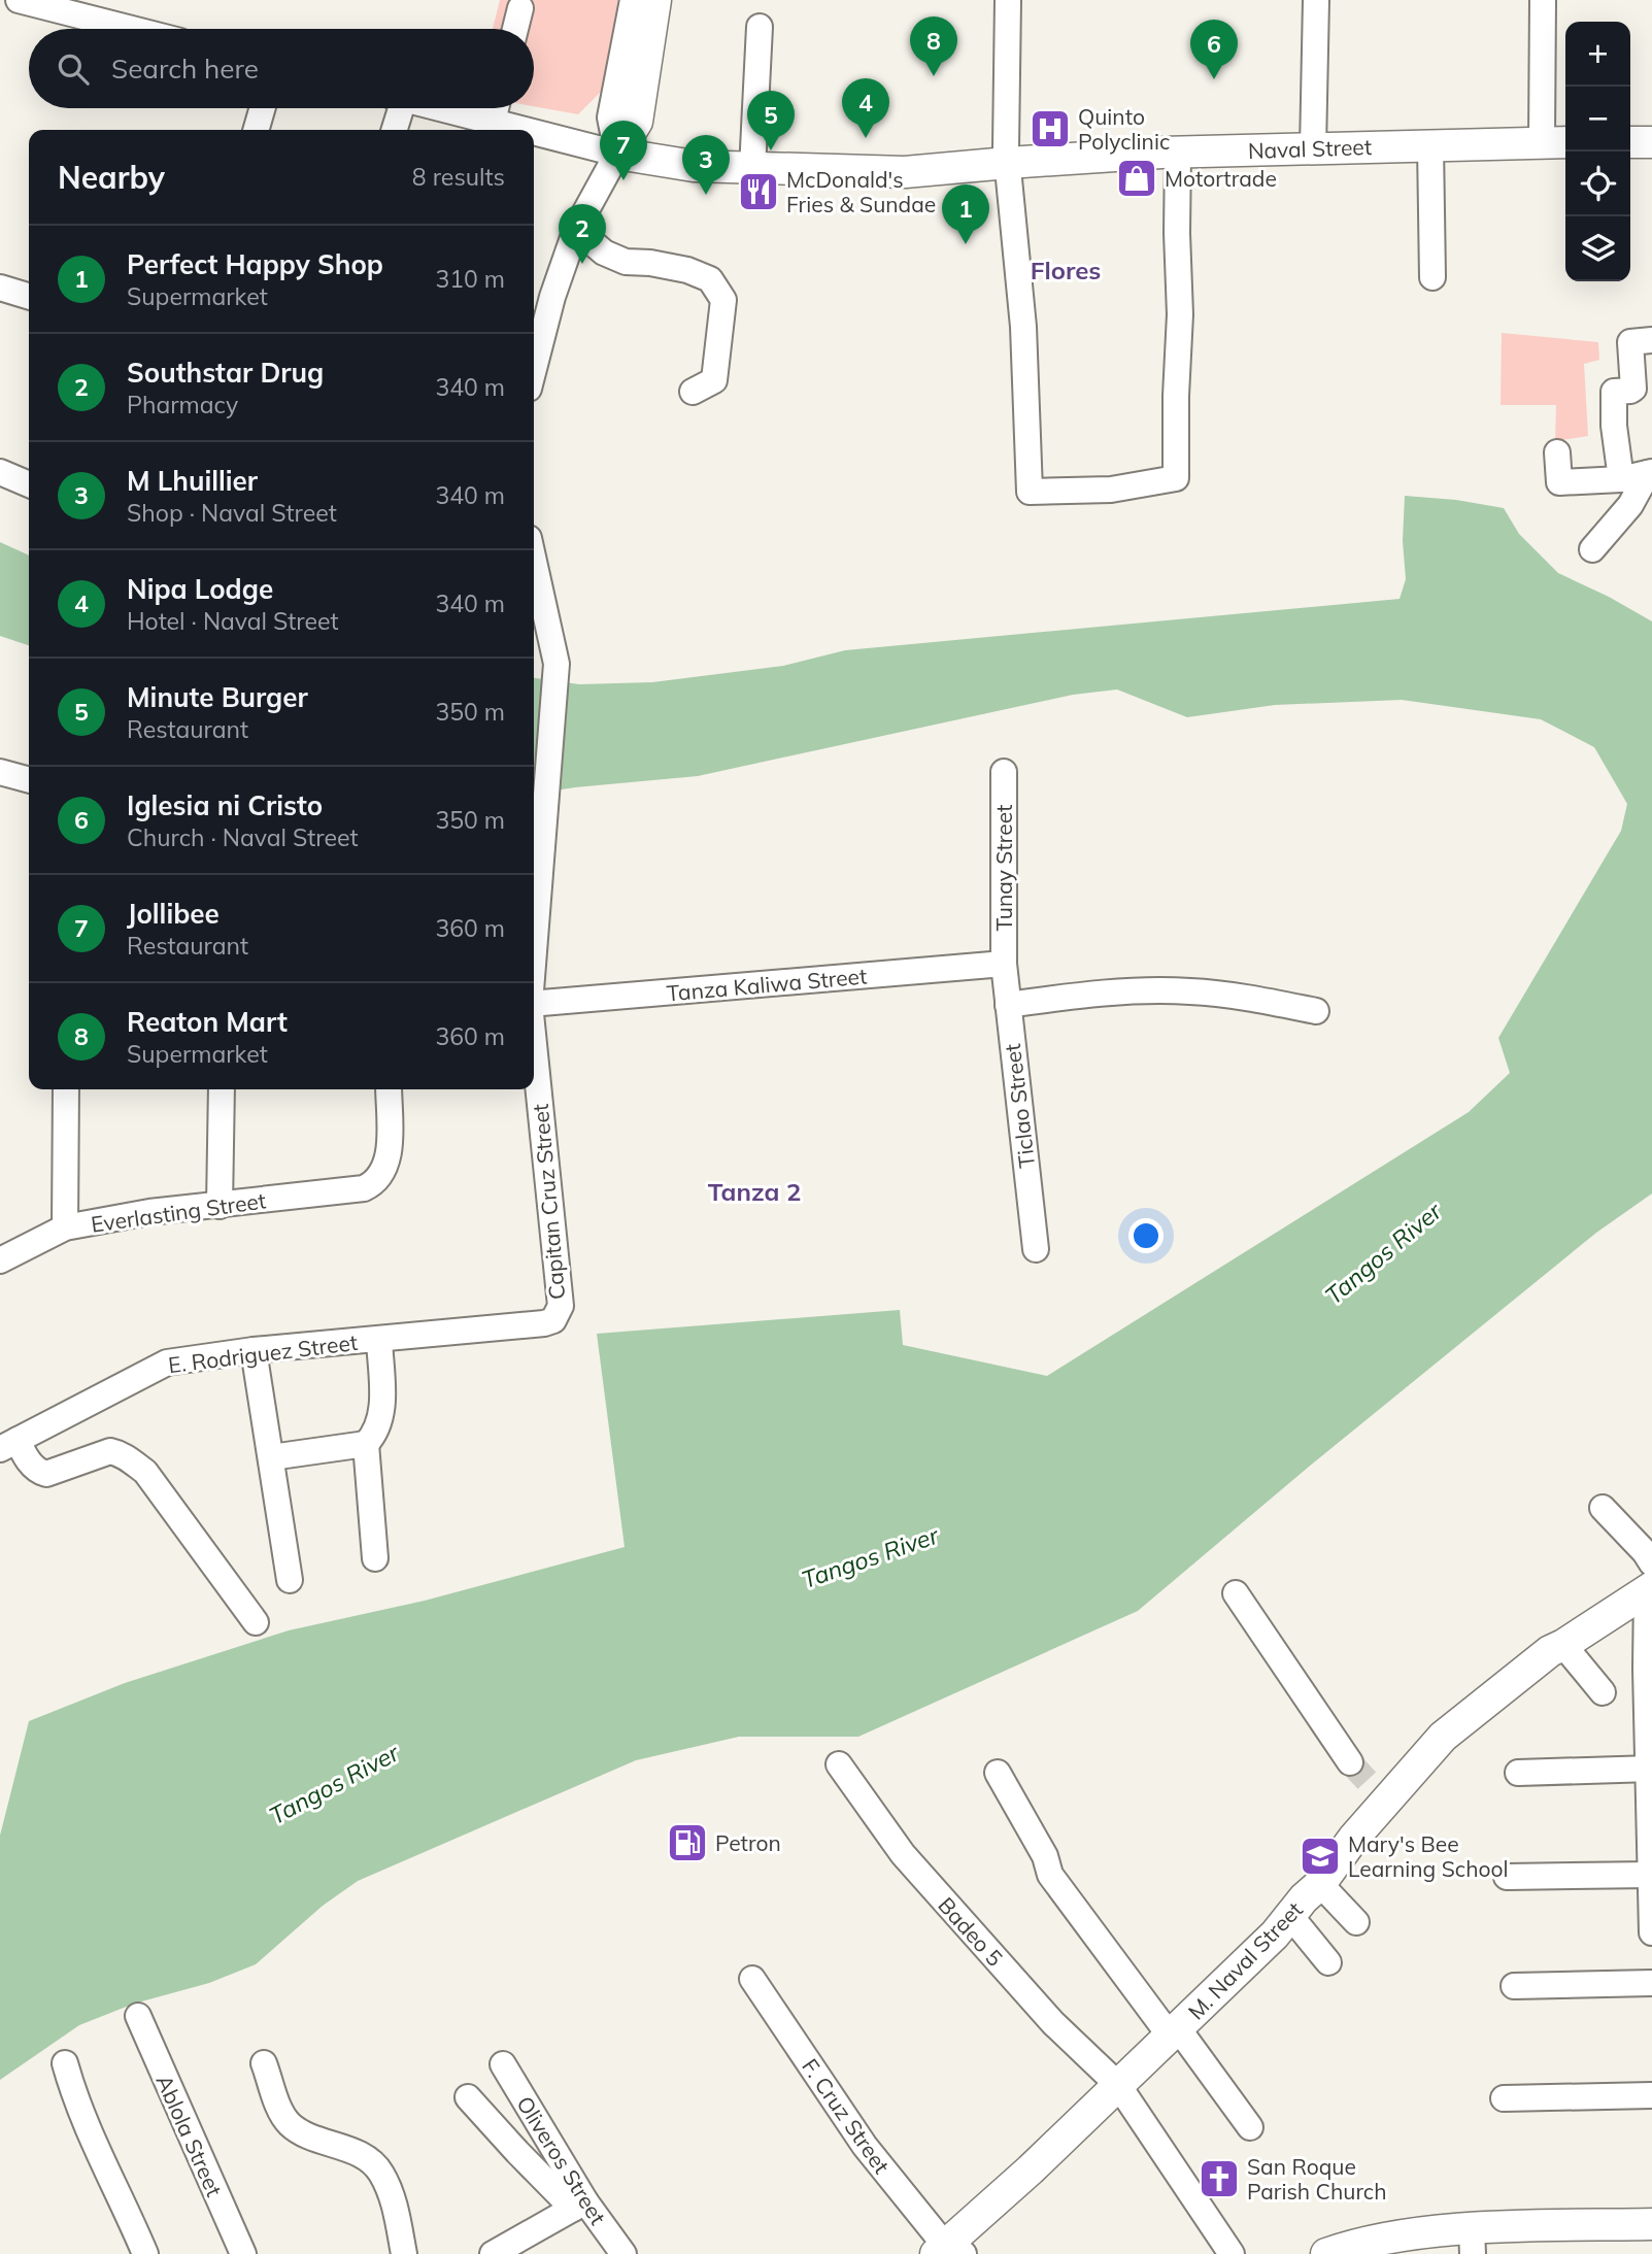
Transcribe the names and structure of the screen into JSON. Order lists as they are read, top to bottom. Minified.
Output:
{"streets":{"main road":["Naval Street","M. Naval Street"],"street":["Tunay Street","Tanza Kaliwa Street","Ticlao Street","Capitan Cruz Street","Everlasting Street","E. Rodriguez Street","Badeo 5","F. Cruz Street","Ablola Street","Oliveros Street"]},"crossings":[["Tunay Street","Tanza Kaliwa Street"],["Tunay Street","Ticlao Street"],["Tanza Kaliwa Street","Ticlao Street"],["Capitan Cruz Street","E. Rodriguez Street"],["Badeo 5","M. Naval Street"],["M. Naval Street","F. Cruz Street"]],"districts":["Flores","Tanza 2"],"water":["Tangos River"],"places":{"hospital":["Quinto Polyclinic"],"shop":["Motortrade"],"restaurant":["McDonald's Fries & Sundae"],"fuel station":["Petron"],"school or university":["Mary's Bee Learning School"],"church":["San Roque Parish Church"]},"page":{"pins":["8","6","4","5","7","3","1","2"],"map_buttons":["+","−"],"search":"Search here","heading":["Nearby","8 results"],"list":[{"mark":"1","name":"Perfect Happy Shop","note":"Supermarket","value":"310 m"},{"mark":"2","name":"Southstar Drug","note":"Pharmacy","value":"340 m"},{"mark":"3","name":"M Lhuillier","note":"Shop · Naval Street","value":"340 m"},{"mark":"4","name":"Nipa Lodge","note":"Hotel · Naval Street","value":"340 m"},{"mark":"5","name":"Minute Burger","note":"Restaurant","value":"350 m"},{"mark":"6","name":"Iglesia ni Cristo","note":"Church · Naval Street","value":"350 m"},{"mark":"7","name":"Jollibee","note":"Restaurant","value":"360 m"},{"mark":"8","name":"Reaton Mart","note":"Supermarket","value":"360 m"}]}}
